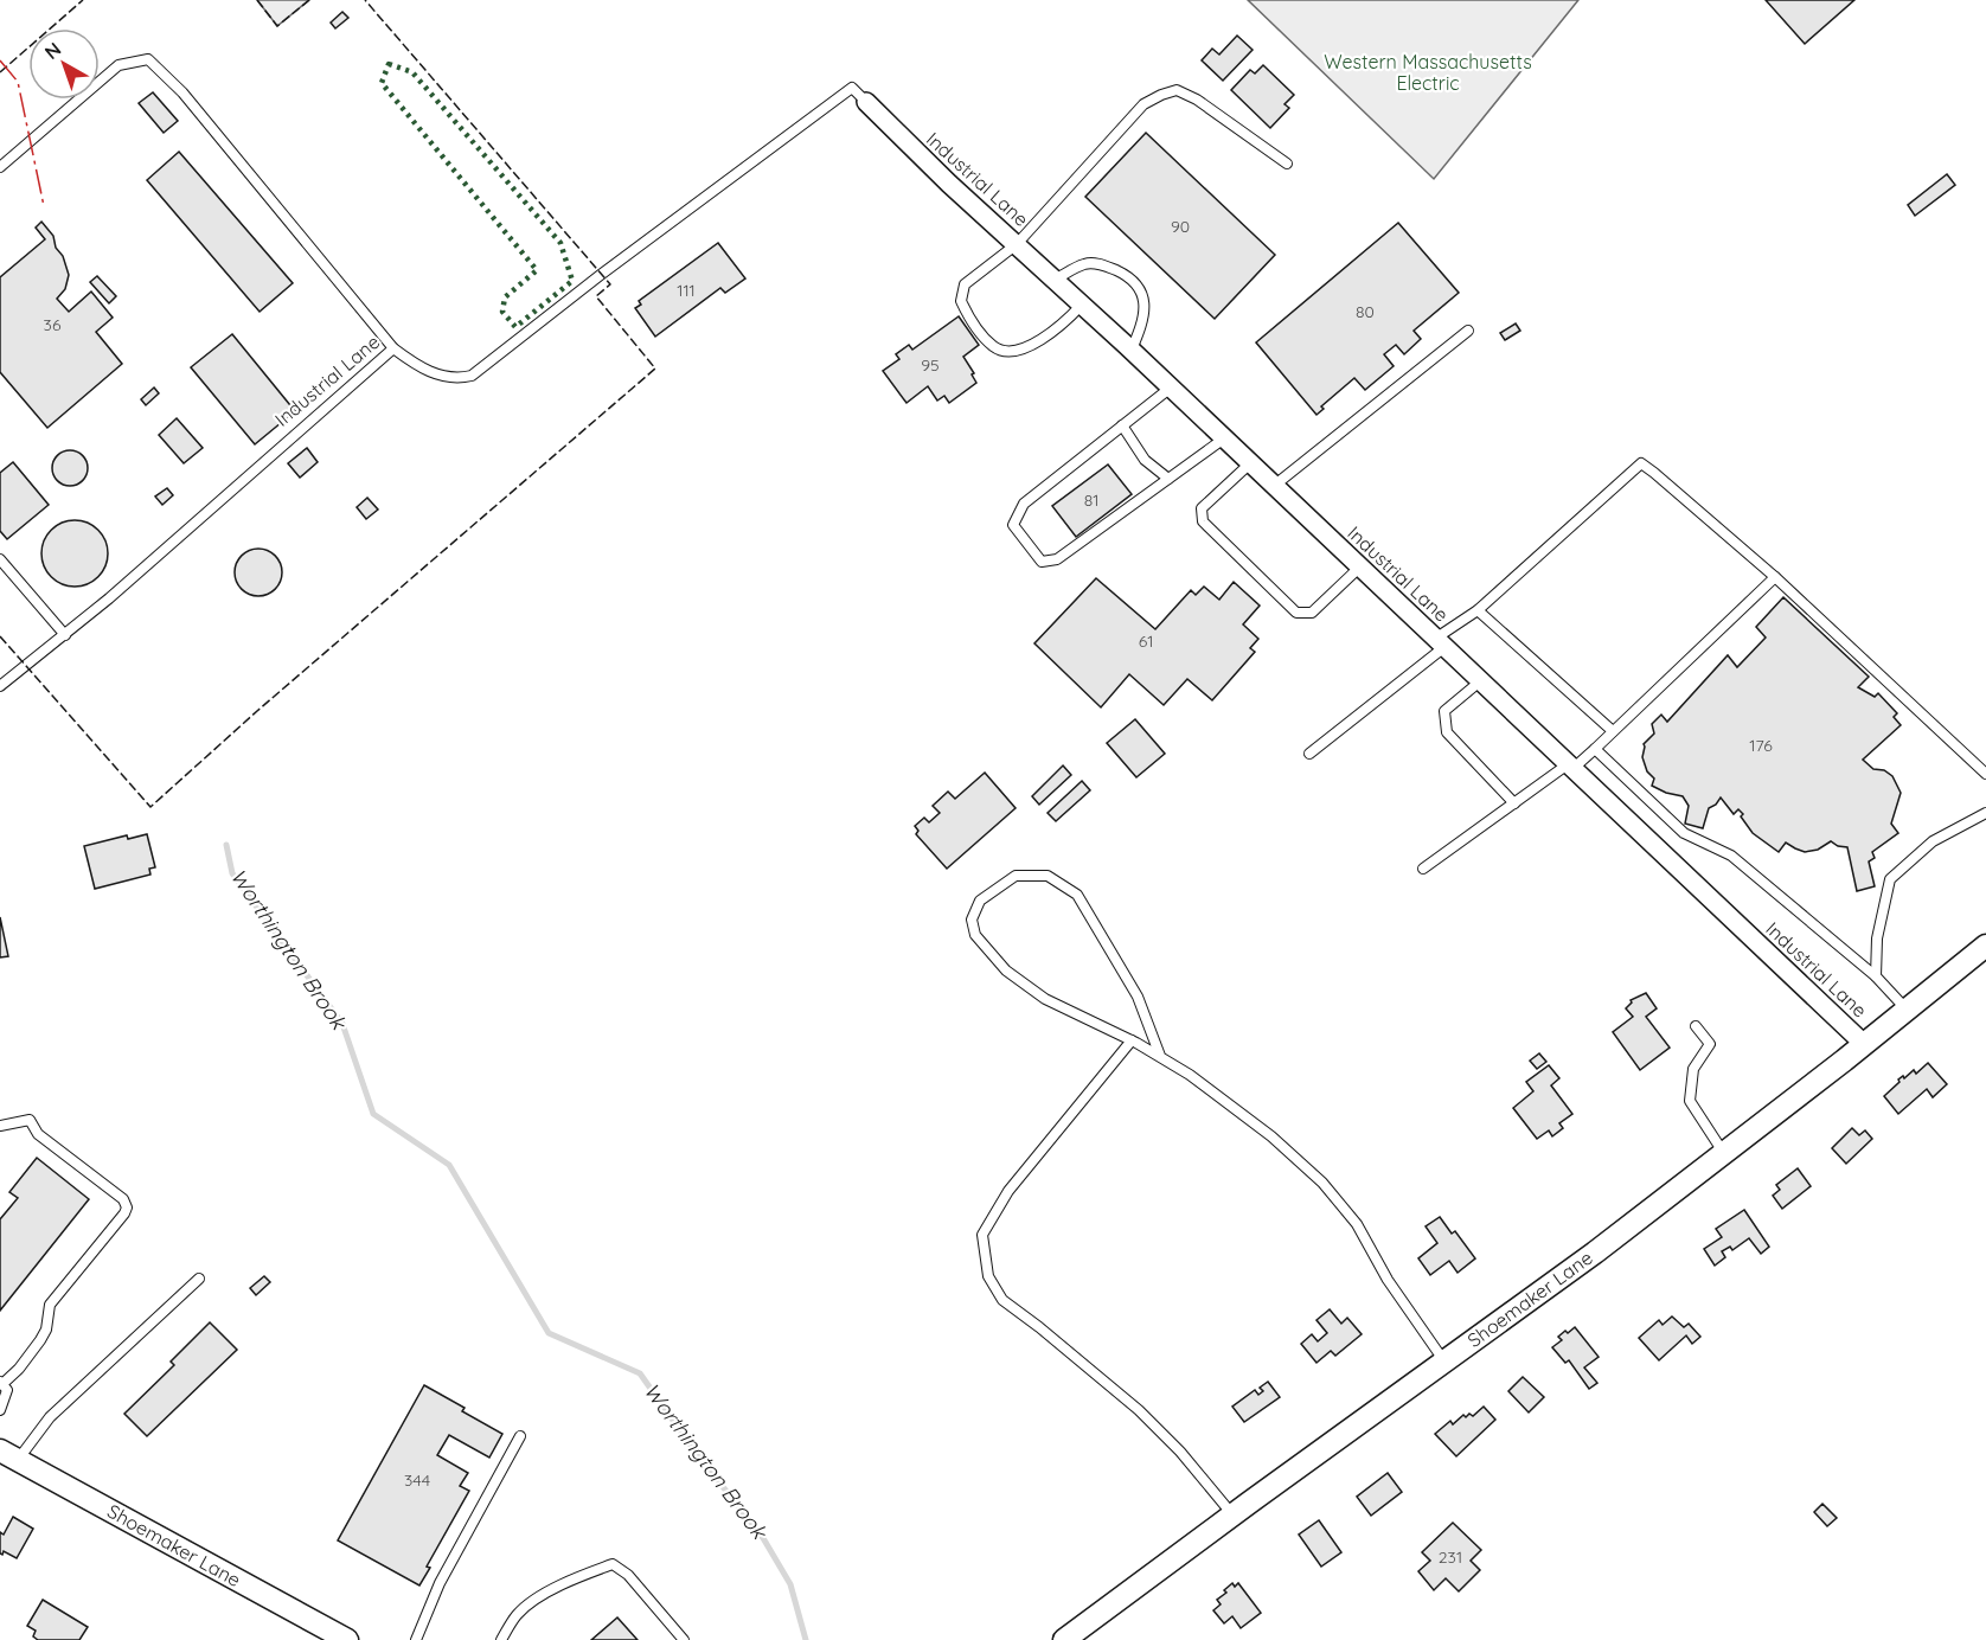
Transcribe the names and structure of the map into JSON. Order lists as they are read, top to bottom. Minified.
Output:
{"streets":{"street":["Industrial Lane","Shoemaker Lane"]},"crossings":[["Industrial Lane","Shoemaker Lane"]],"water":["Worthington Brook"],"parks":["Western Massachusetts Electric"],"house_numbers":["90","111","80","36","95","81","61","176","344","231"],"north":"top left"}
